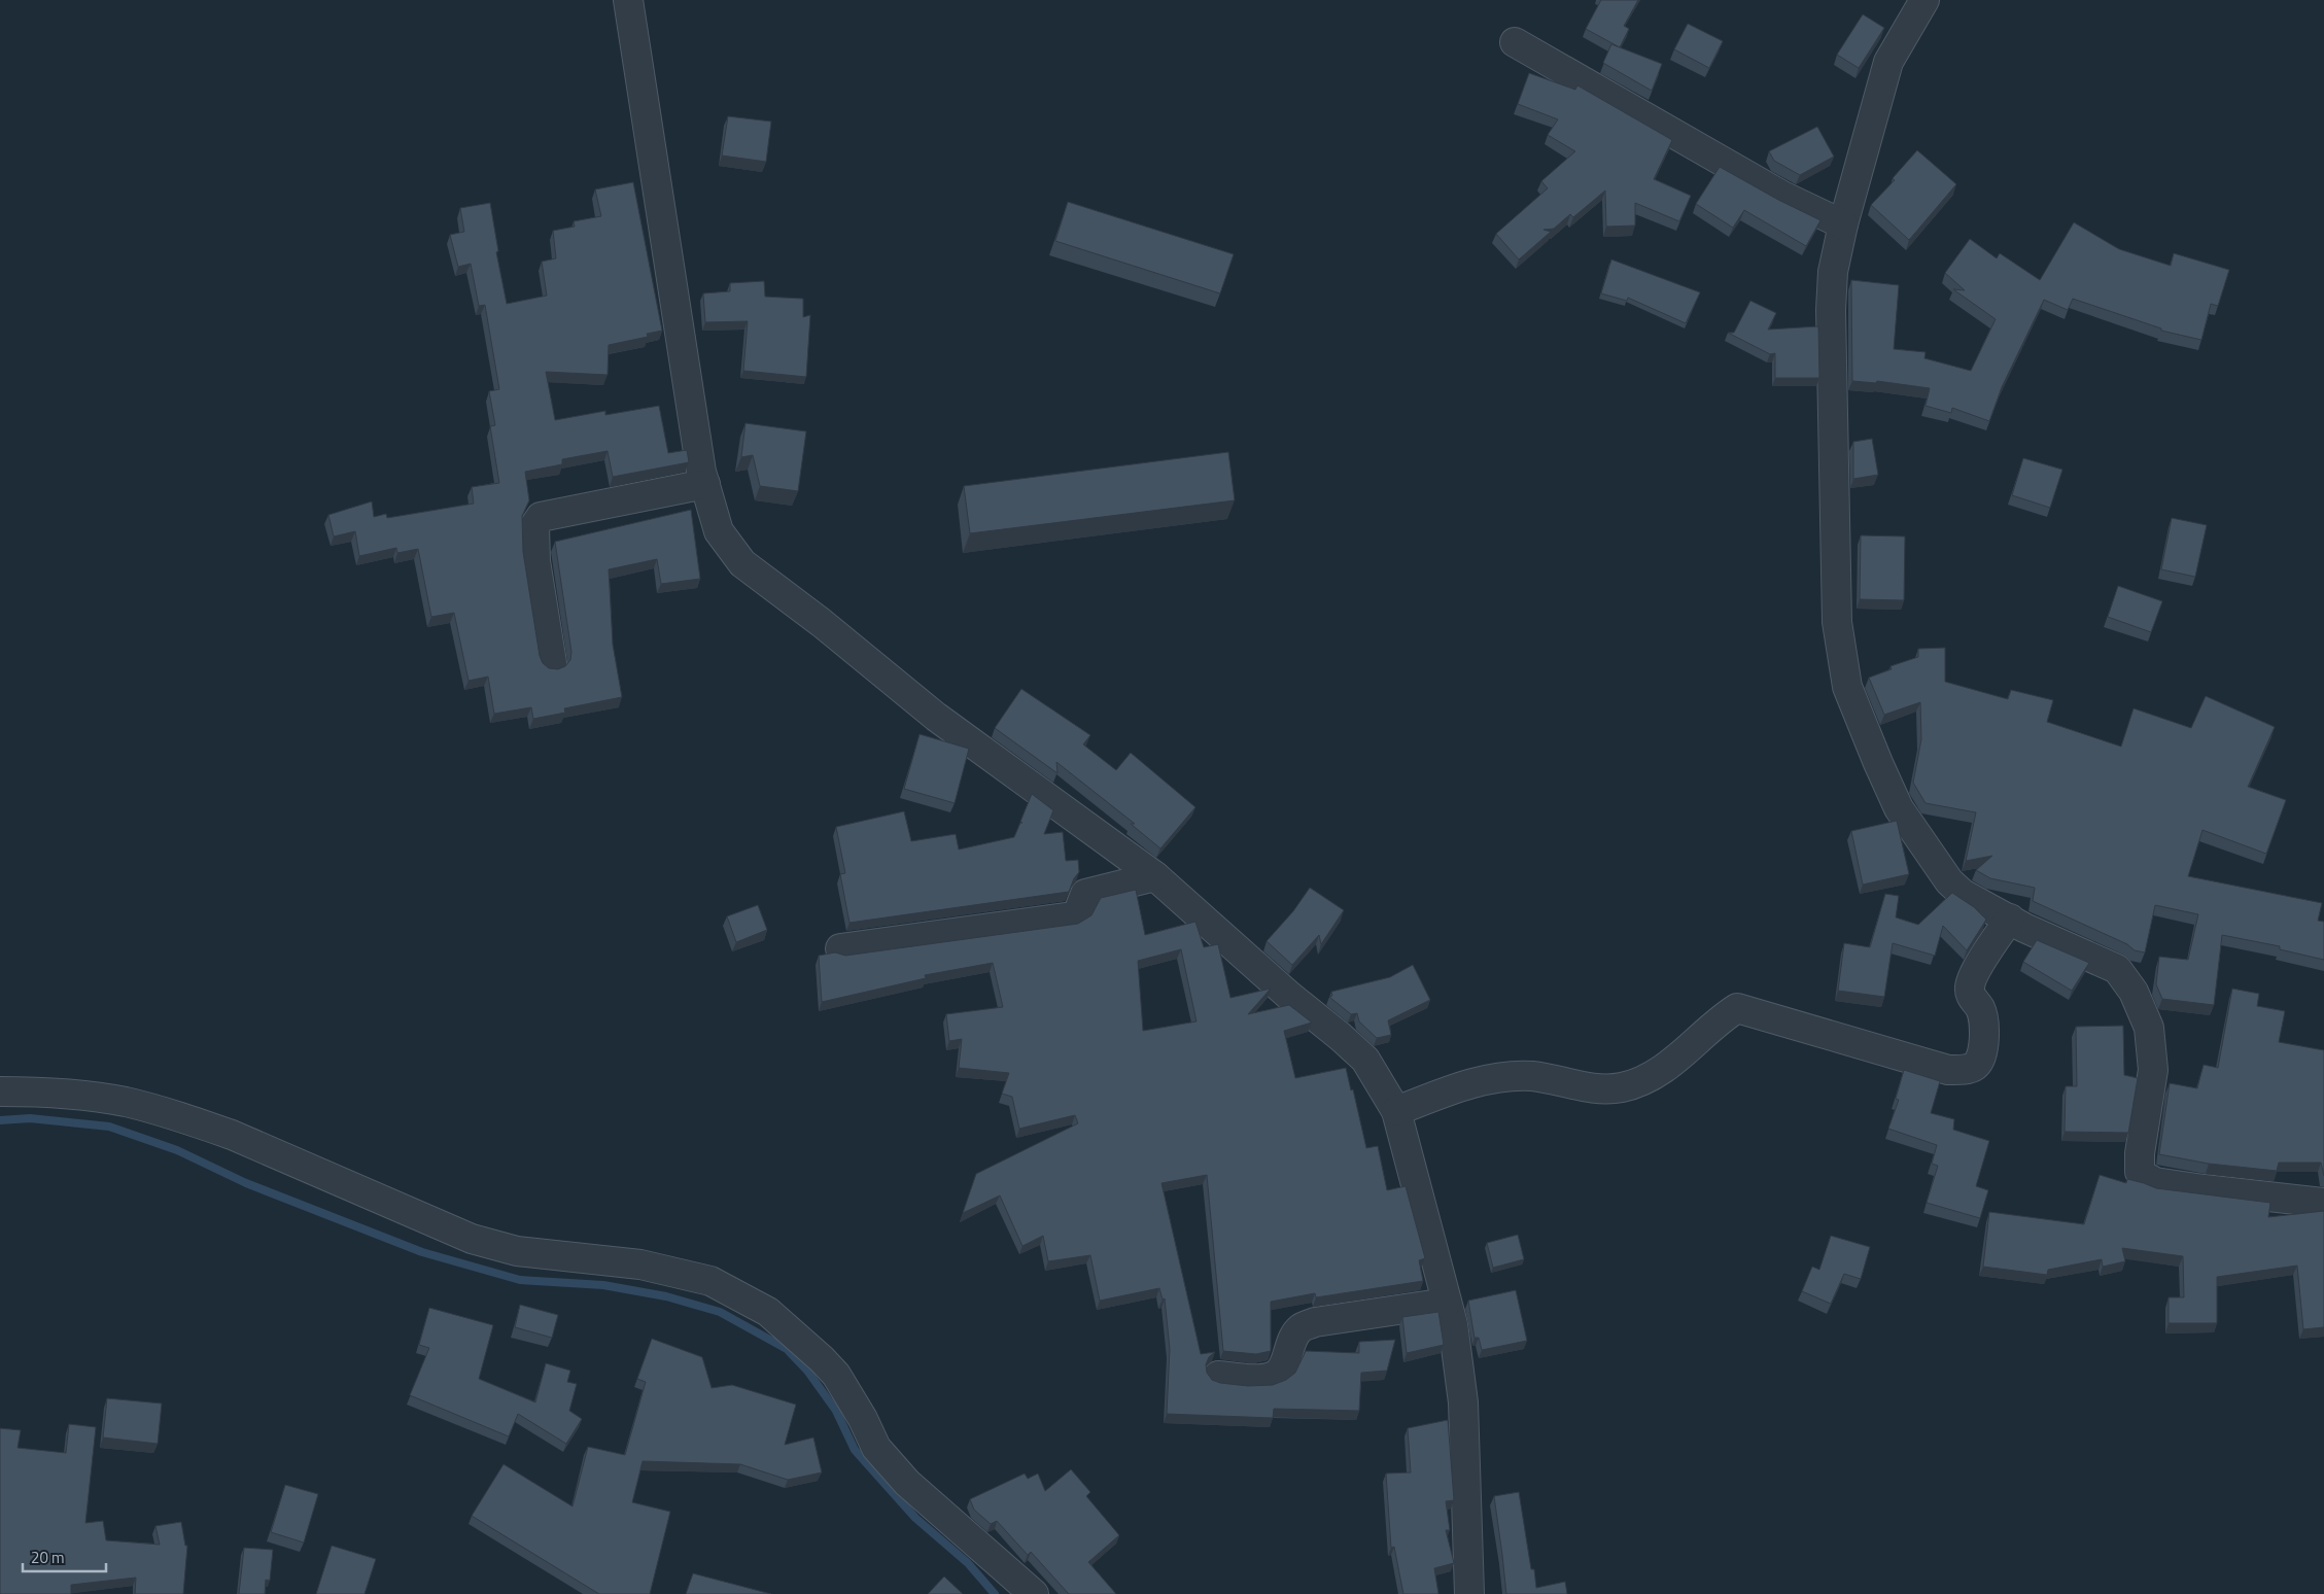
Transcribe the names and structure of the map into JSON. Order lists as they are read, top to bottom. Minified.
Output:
{"scale_bar":"20 m"}
